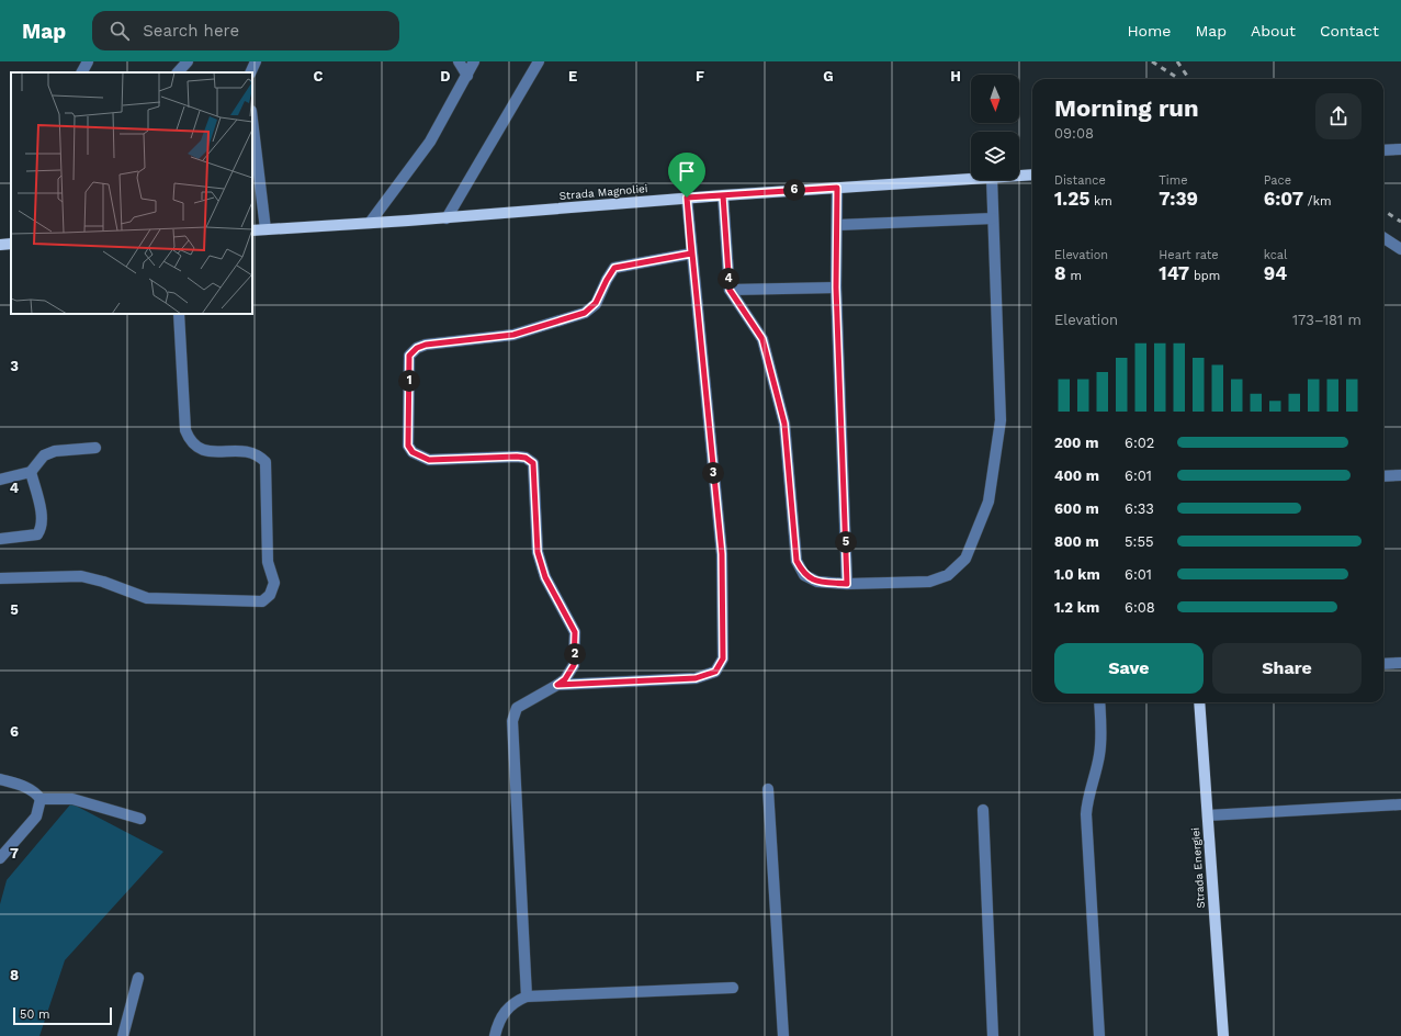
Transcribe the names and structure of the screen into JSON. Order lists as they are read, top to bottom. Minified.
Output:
{"streets":{"main road":["Strada Magnoliei","Strada Energiei"]},"scale_bar":"50 m","north":"bottom","page":{"header":"Map","search":"Search here","nav":["Home","Map","About","Contact"],"heading":["Morning run","09:08"],"stats":[["Distance","1.25 km"],["Time","7:39"],["Pace","6:07 /km"],["Elevation","8 m"],["Heart rate","147 bpm"],["kcal","94"]],"pins":["6","4","1","3","5","2"],"chart":["Elevation","173–181 m"],"list":[{"name":"200 m","note":"6:02"},{"name":"400 m","note":"6:01"},{"name":"600 m","note":"6:33"},{"name":"800 m","note":"5:55"},{"name":"1.0 km","note":"6:01"},{"name":"1.2 km","note":"6:08"}],"buttons":["Save","Share"],"scale":"50 m"},"grid":{"columns":["C","D","E","F","G","H"],"rows":["3","4","5","6","7","8"]}}
